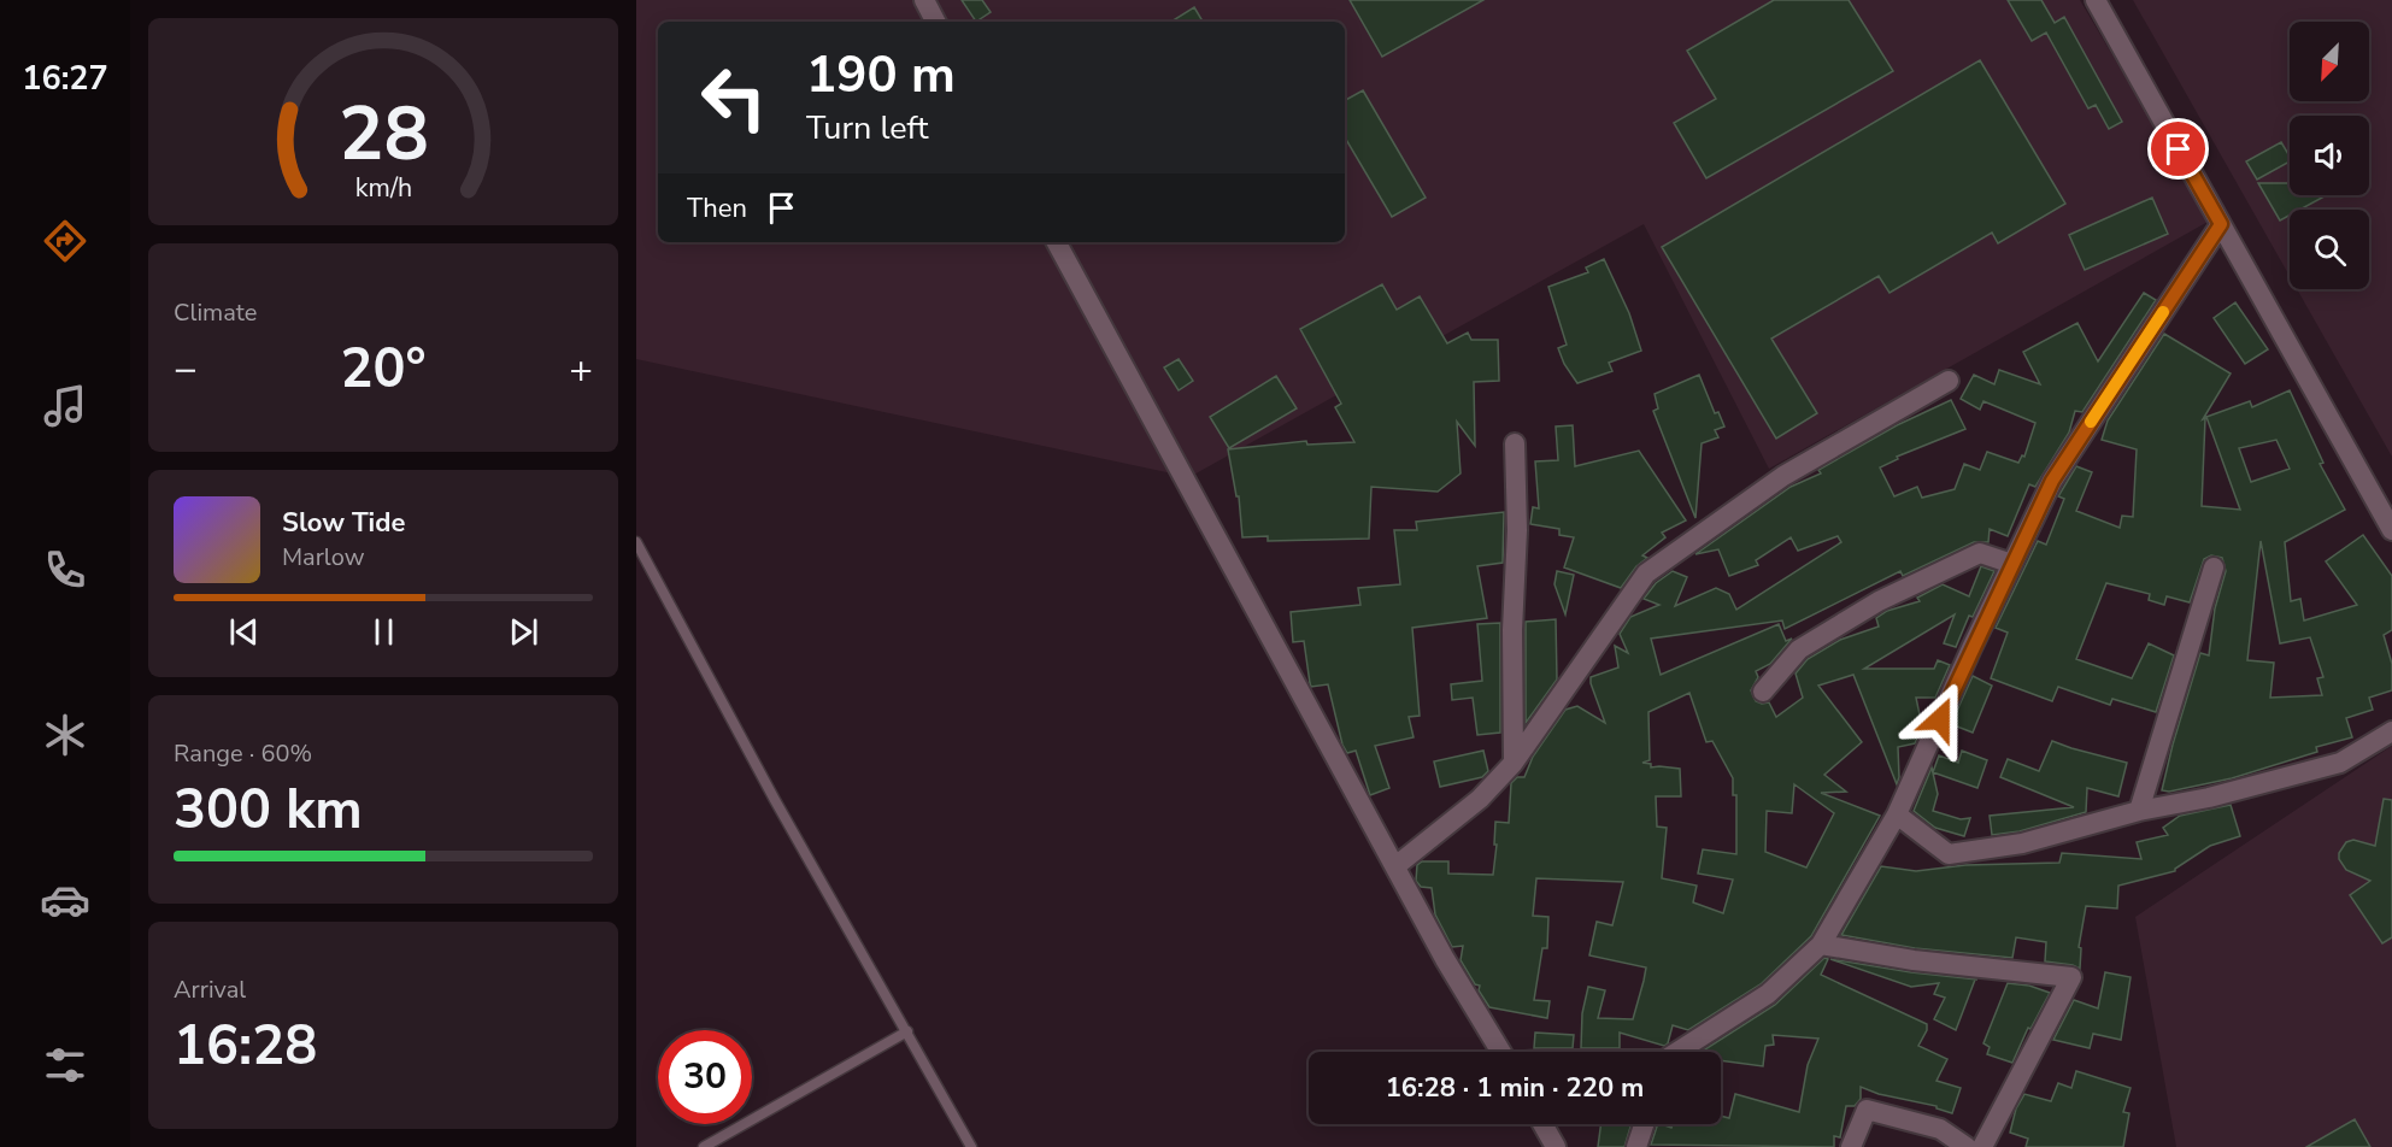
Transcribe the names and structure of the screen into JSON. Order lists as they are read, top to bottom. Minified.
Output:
{"north":"bottom left","page":{"tabs":"16:27","turn":["190 m","Turn left"],"then":"Then","tile":["Climate",["Range · 60%","300 km"],["Arrival","16:28"]],"heat":["−","20°","+"],"song":["Slow Tide","Marlow"],"limit":"30","trip":"16:28 · 1 min · 220 m","gauge":["28","km/h"]}}
